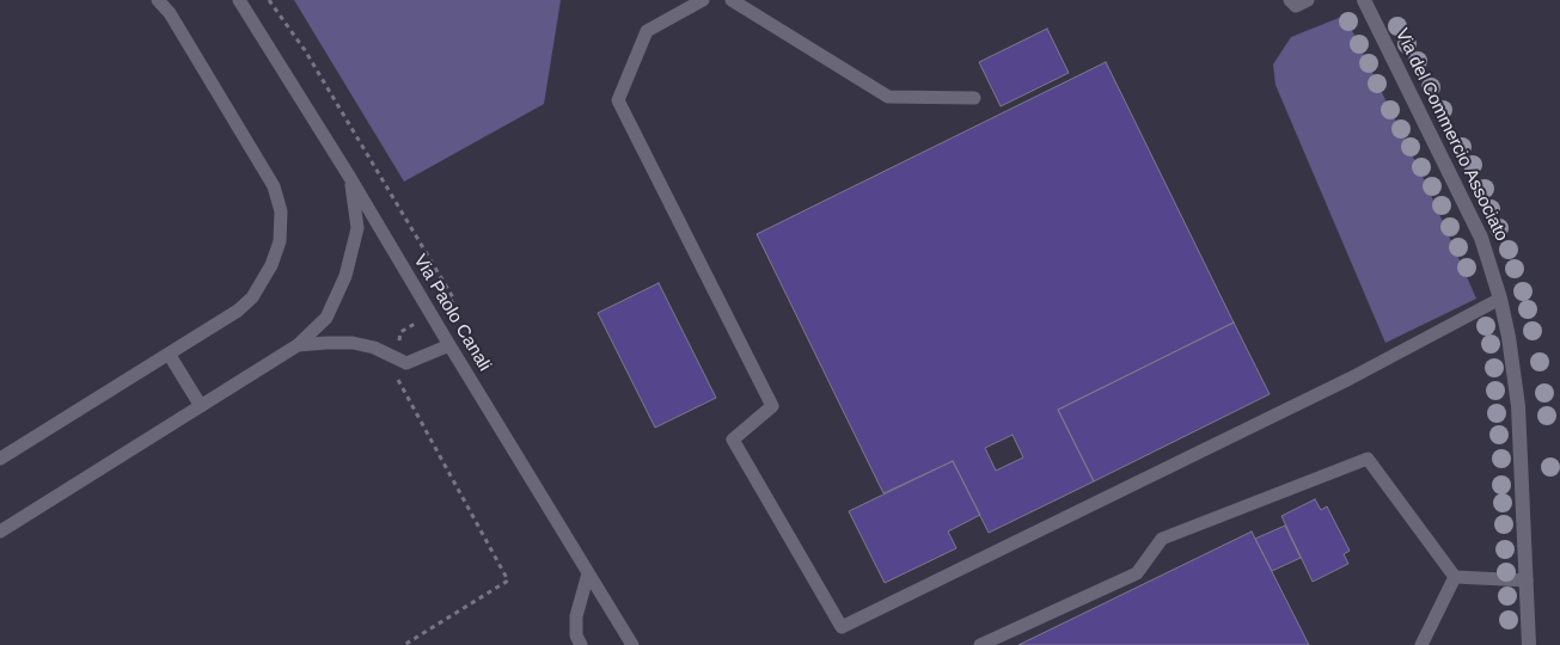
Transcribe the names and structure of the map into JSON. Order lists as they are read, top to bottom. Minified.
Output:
{"streets":{"street":["Via del Commercio Associato"],"lane":["Via Paolo Canali"]}}
